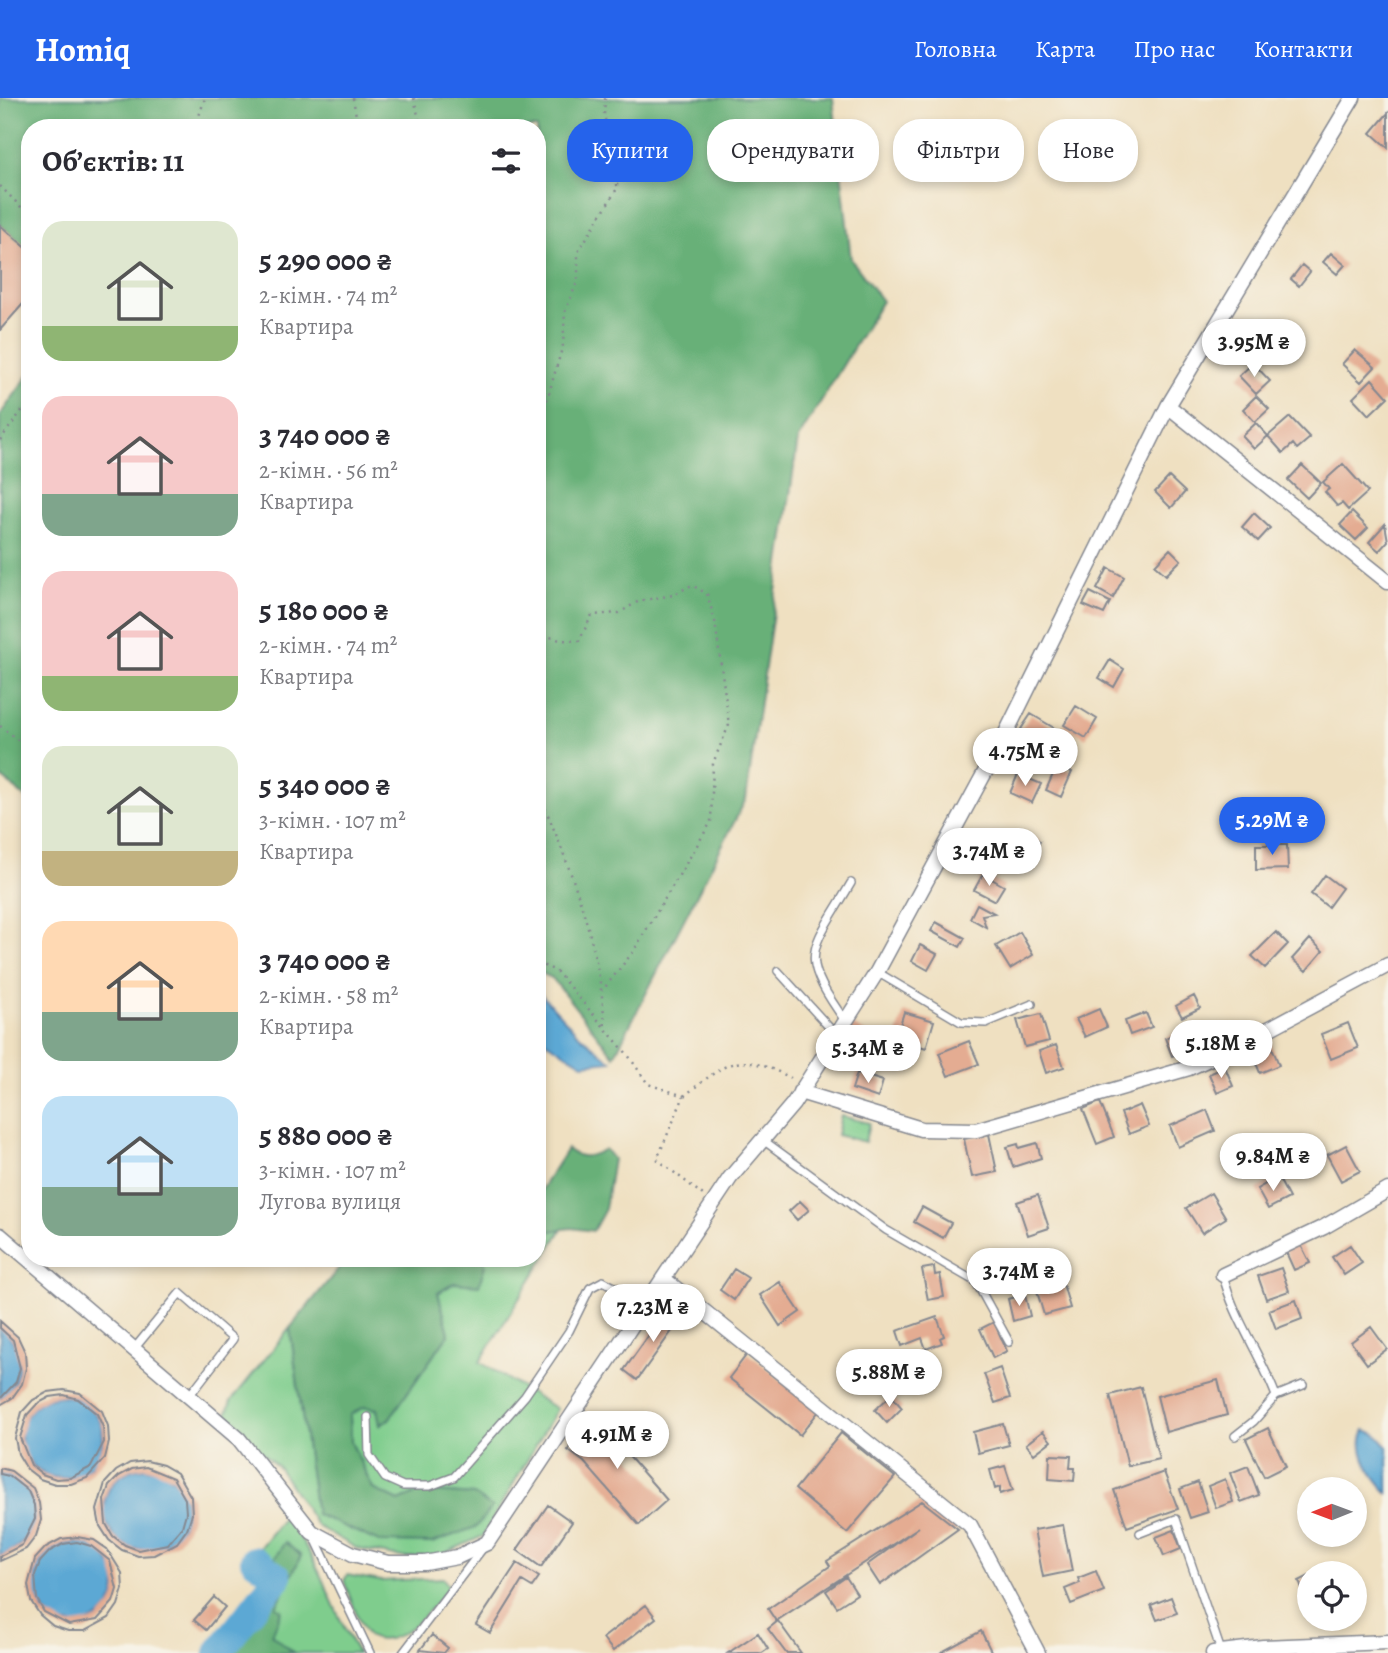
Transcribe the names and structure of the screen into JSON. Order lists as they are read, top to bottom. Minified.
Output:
{"north":"left","page":{"header":"Homiq","nav":["Головна","Карта","Про нас","Контакти"],"chip":["Купити","Орендувати","Фільтри","Нове"],"heading":"Об’єктів: 11","list":[{"name":"5 290 000 ₴","note":"2-кімн. · 74 m² · Квартира"},{"name":"3 740 000 ₴","note":"2-кімн. · 56 m² · Квартира"},{"name":"5 180 000 ₴","note":"2-кімн. · 74 m² · Квартира"},{"name":"5 340 000 ₴","note":"3-кімн. · 107 m² · Квартира"},{"name":"3 740 000 ₴","note":"2-кімн. · 58 m² · Квартира"},{"name":"5 880 000 ₴","note":"3-кімн. · 107 m² · Лугова вулиця"}],"price":["3.95M ₴","4.75M ₴","5.29M ₴","3.74M ₴","5.18M ₴","5.34M ₴","9.84M ₴","3.74M ₴","7.23M ₴","5.88M ₴","4.91M ₴"]}}
